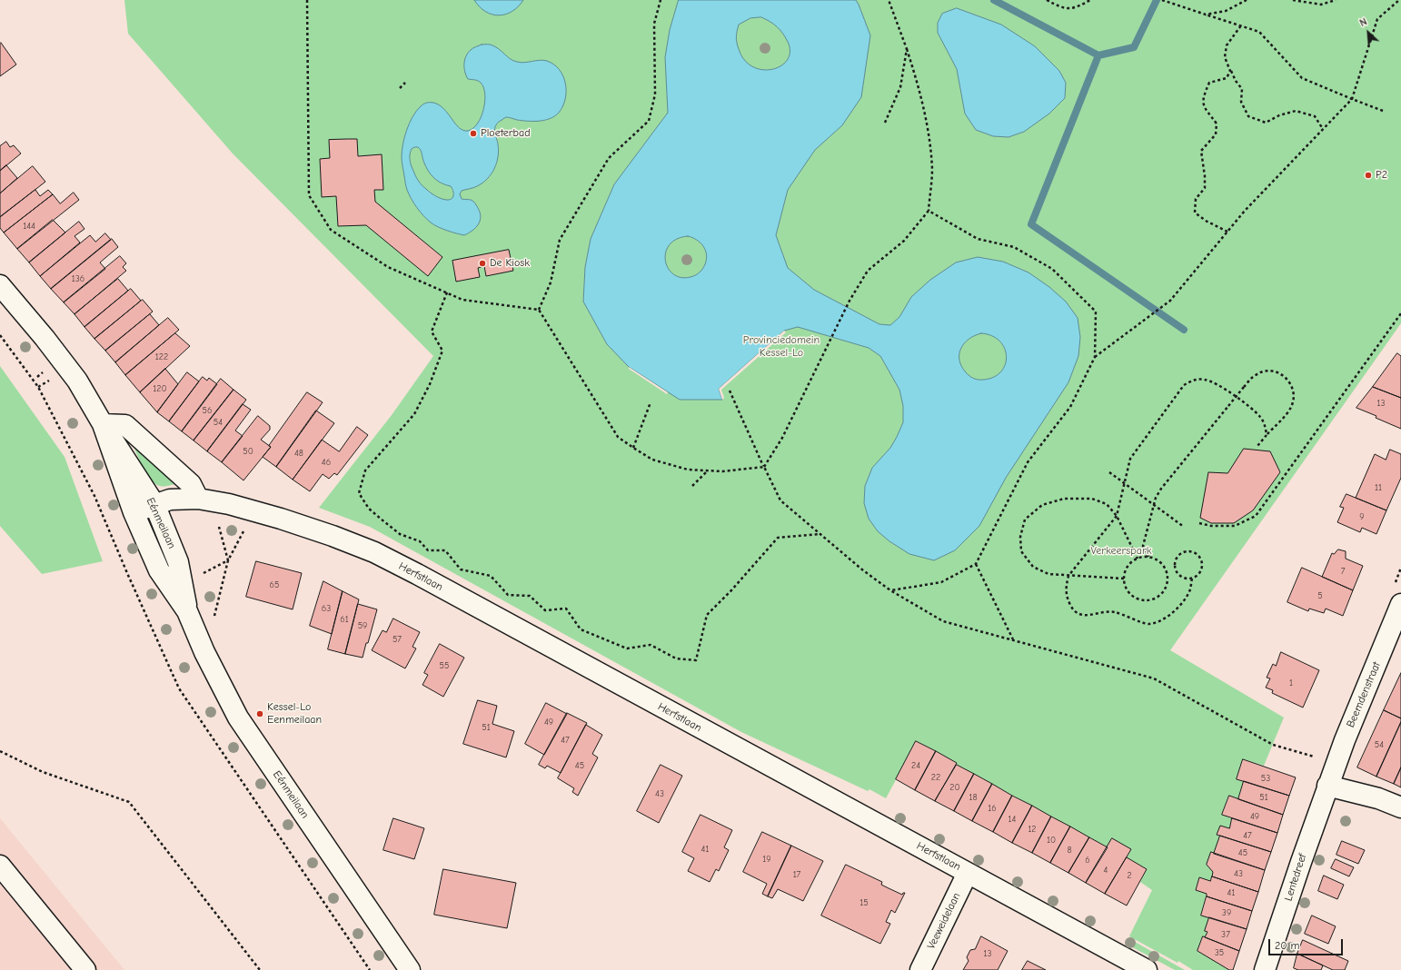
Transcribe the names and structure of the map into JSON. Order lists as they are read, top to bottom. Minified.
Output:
{"streets":{"street":["Eénmeilaan","Herfstlaan","Beemdenstraat","Lentedreef","Veeweidelaan"]},"crossings":[["Eénmeilaan","Herfstlaan"],["Herfstlaan","Veeweidelaan"],["Beemdenstraat","Lentedreef"]],"parks":["Provinciedomein Kessel-Lo","Verkeerspark"],"places":["Ploeterbad","P2","De Kiosk","Kessel-Lo Eenmeilaan"],"house_numbers":["144","136","122","120","13","56","54","50","48","46","11","9","7","65","5","63","61","59","57","55","1","49","51","47","54","45","24","22","53","20","43","18","51","16","49","14","12","47","10","41","8","45","19","6","4","43","17","2","41","15","39","37","35","13"],"scale_bar":"20 m","north":"top left"}
